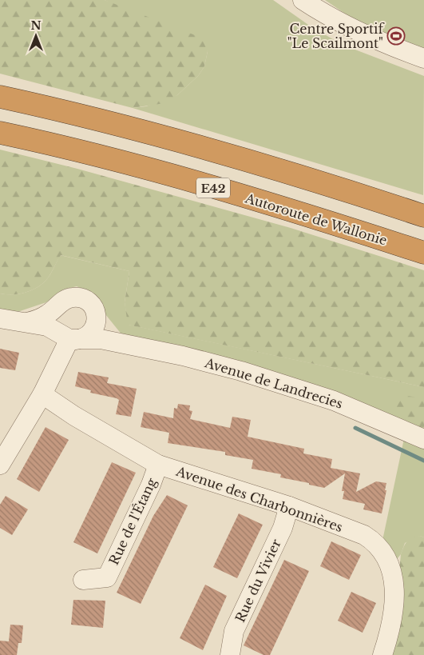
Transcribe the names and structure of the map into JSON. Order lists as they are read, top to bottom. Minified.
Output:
{"streets":{"highway":["E42","Autoroute de Wallonie"],"street":["Avenue de Landrecies","Avenue des Charbonnières","Rue de l'Étang","Rue du Vivier"]},"crossings":[["Avenue des Charbonnières","Rue de l'Étang"],["Avenue des Charbonnières","Rue du Vivier"]],"places":{"sports":["Centre Sportif \"Le Scailmont\""]},"north":"top"}
